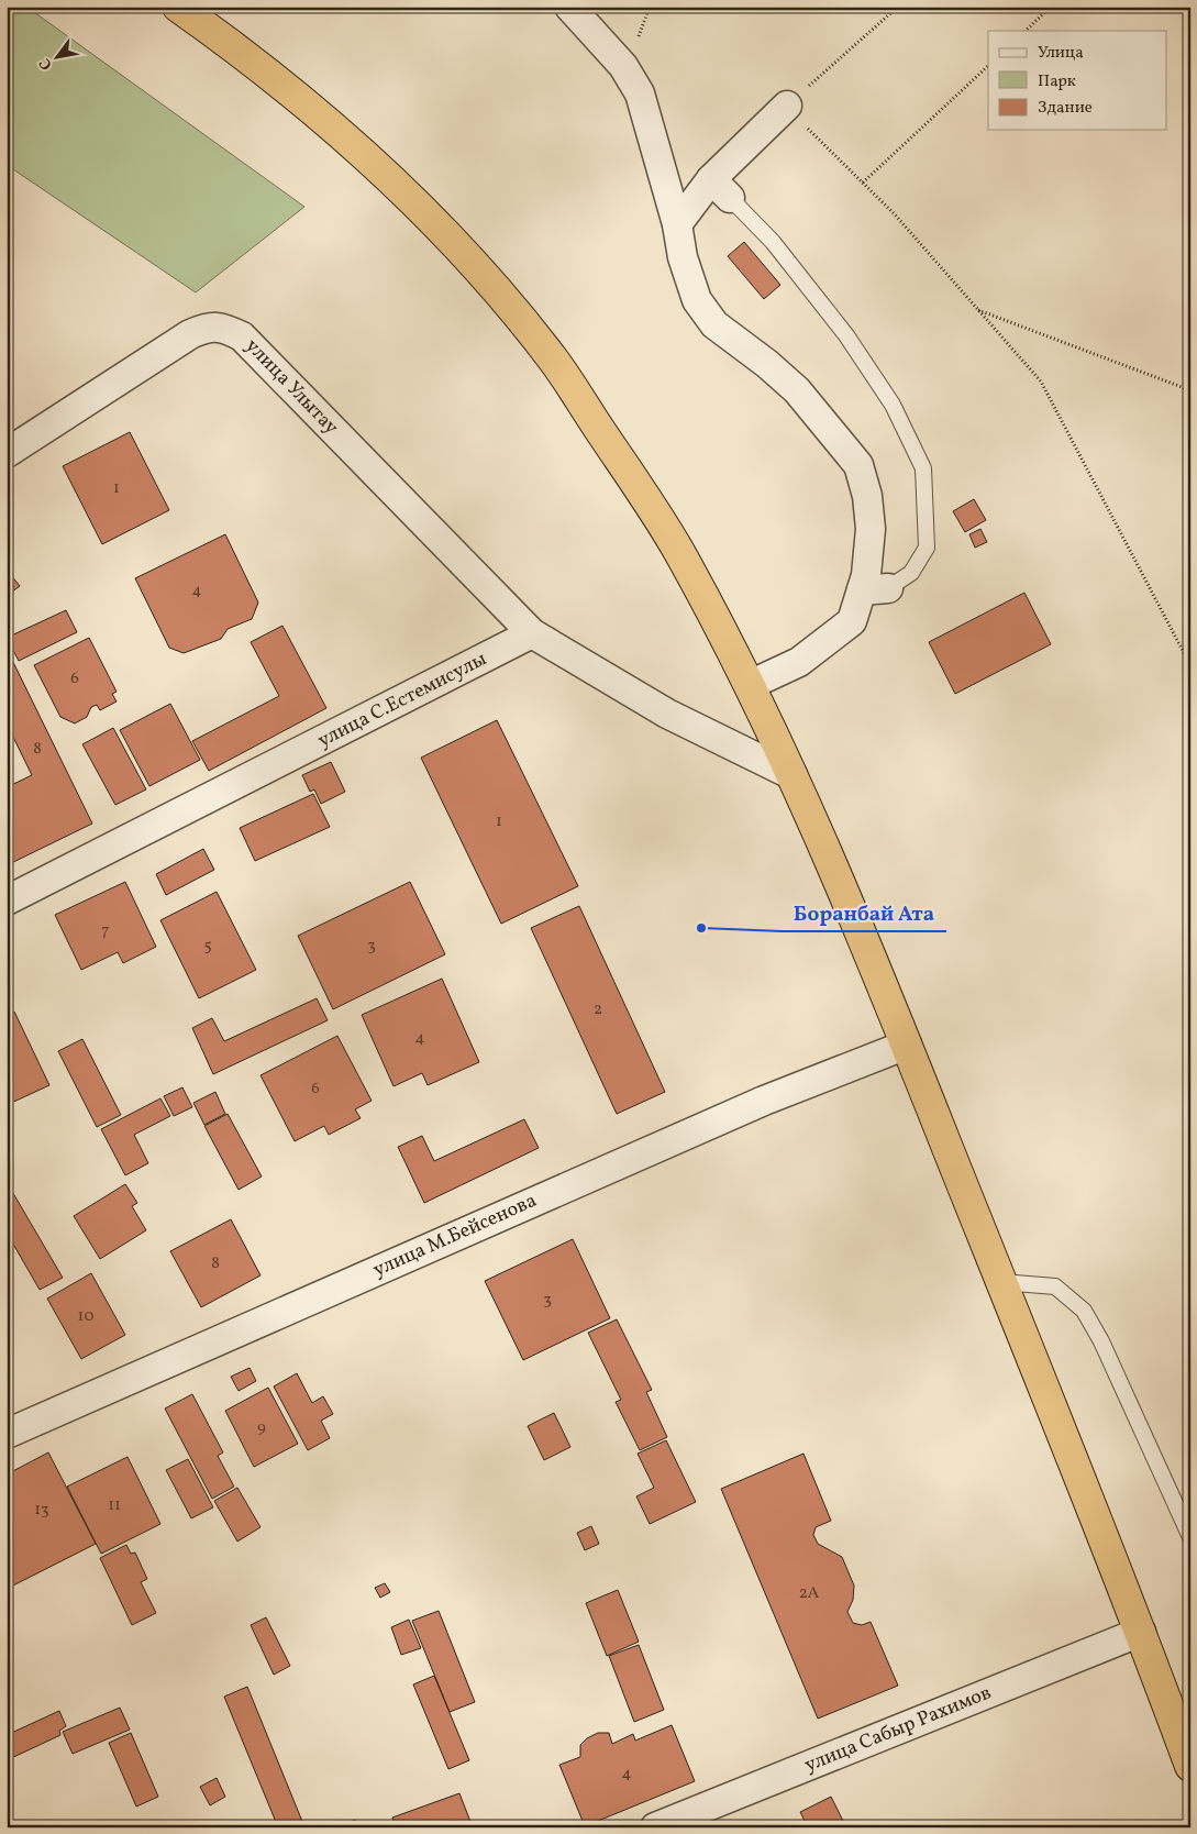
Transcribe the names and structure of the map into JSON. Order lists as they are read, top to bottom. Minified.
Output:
{"streets":{"street":["улица Улытау","улица С.Естемисулы","улица М.Бейсенова","улица Сабыр Рахимов"]},"crossings":[["улица Улытау","улица С.Естемисулы"]],"places":["Боранбай Ата"],"house_numbers":["1","4","6","8","1","7","5","3","2","4","6","8","3","10","9","11","13","2А","4"],"legend":["Улица","Парк","Здание"],"north":"bottom left"}
